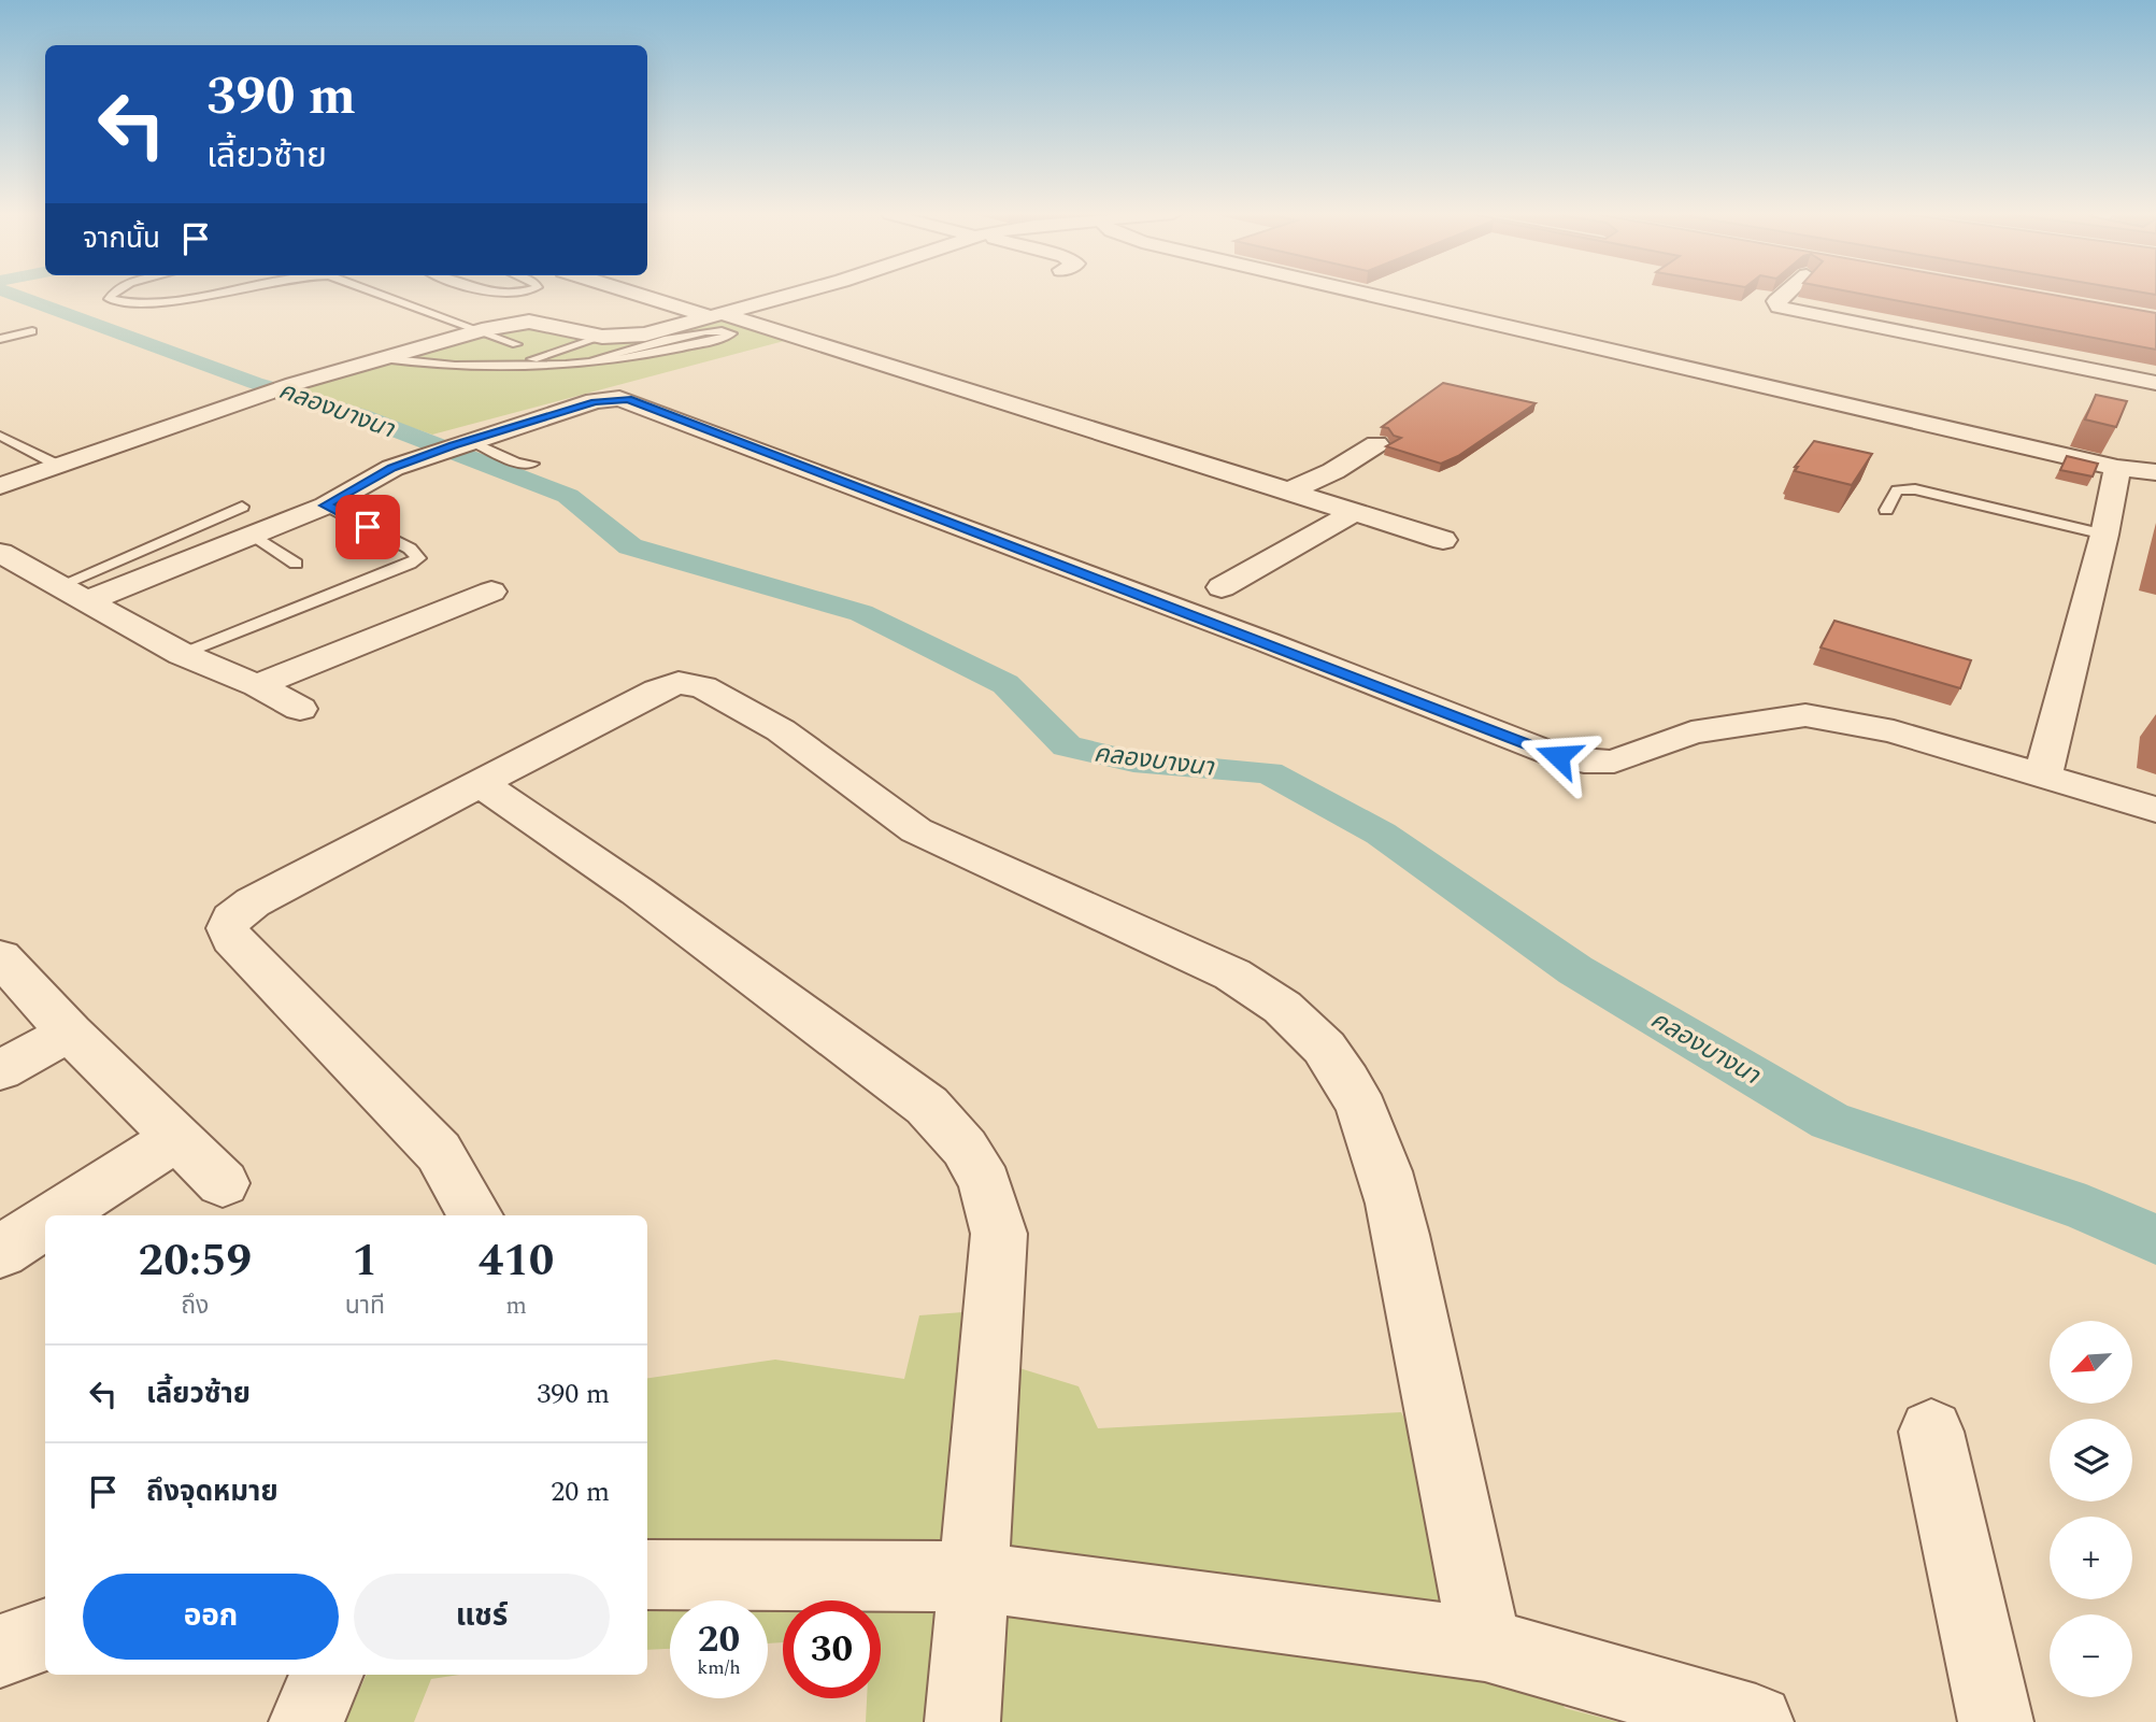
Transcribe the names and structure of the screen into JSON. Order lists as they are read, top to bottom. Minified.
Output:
{"water":["คลองบางนา"],"north":"bottom left","page":{"turn":["390 m","เลี้ยวซ้าย"],"then":"จากนั้น","eta":["20:59","ถึง","1","นาที","410","m"],"map_buttons":["+","−"],"list":[{"name":"เลี้ยวซ้าย","value":"390 m"},{"name":"ถึงจุดหมาย","value":"20 m"}],"buttons":["ออก","แชร์"],"speed":"20 km/h","limit":"30"}}
